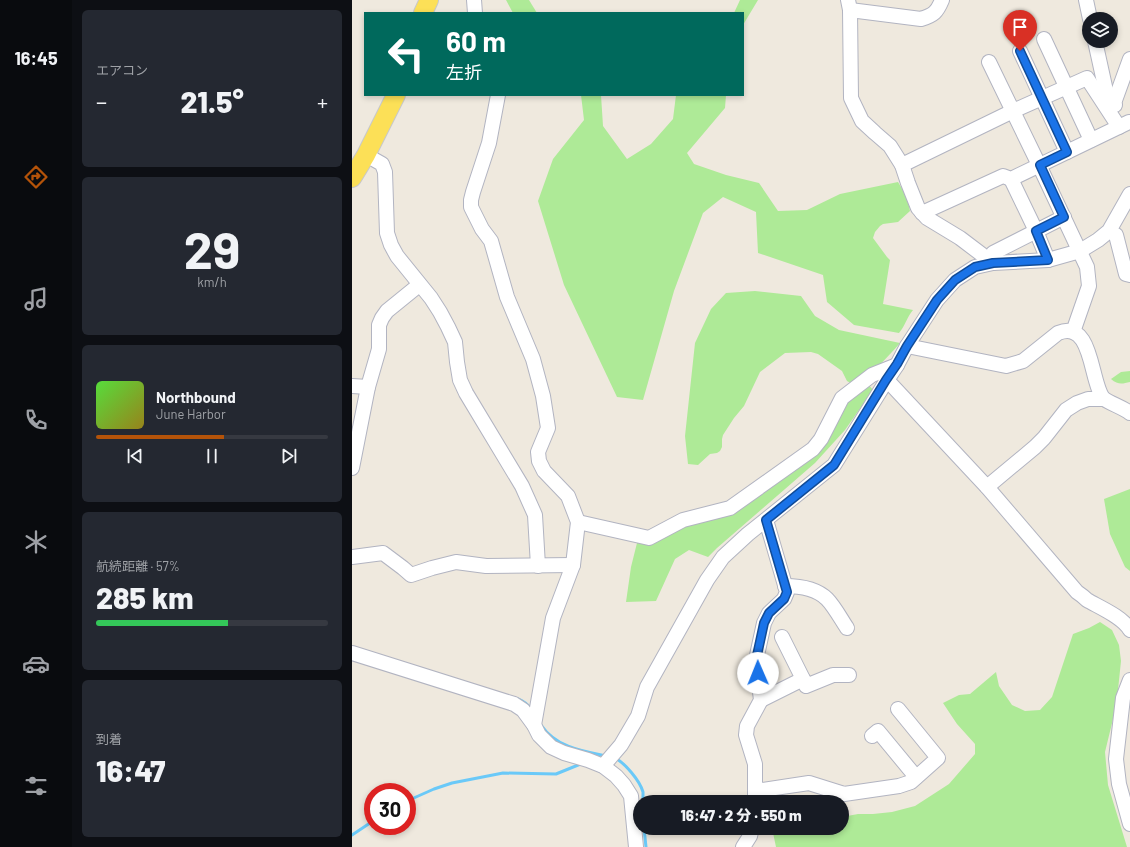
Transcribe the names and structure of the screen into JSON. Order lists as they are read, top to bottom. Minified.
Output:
{"page":{"tabs":"16:45","tile":["エアコン",["29","km/h"],["航続距離 · 57%","285 km"],["到着","16:47"]],"turn":["60 m","左折"],"heat":["−","21.5°","+"],"song":["Northbound","June Harbor"],"limit":"30","trip":"16:47 · 2 分 · 550 m"}}
